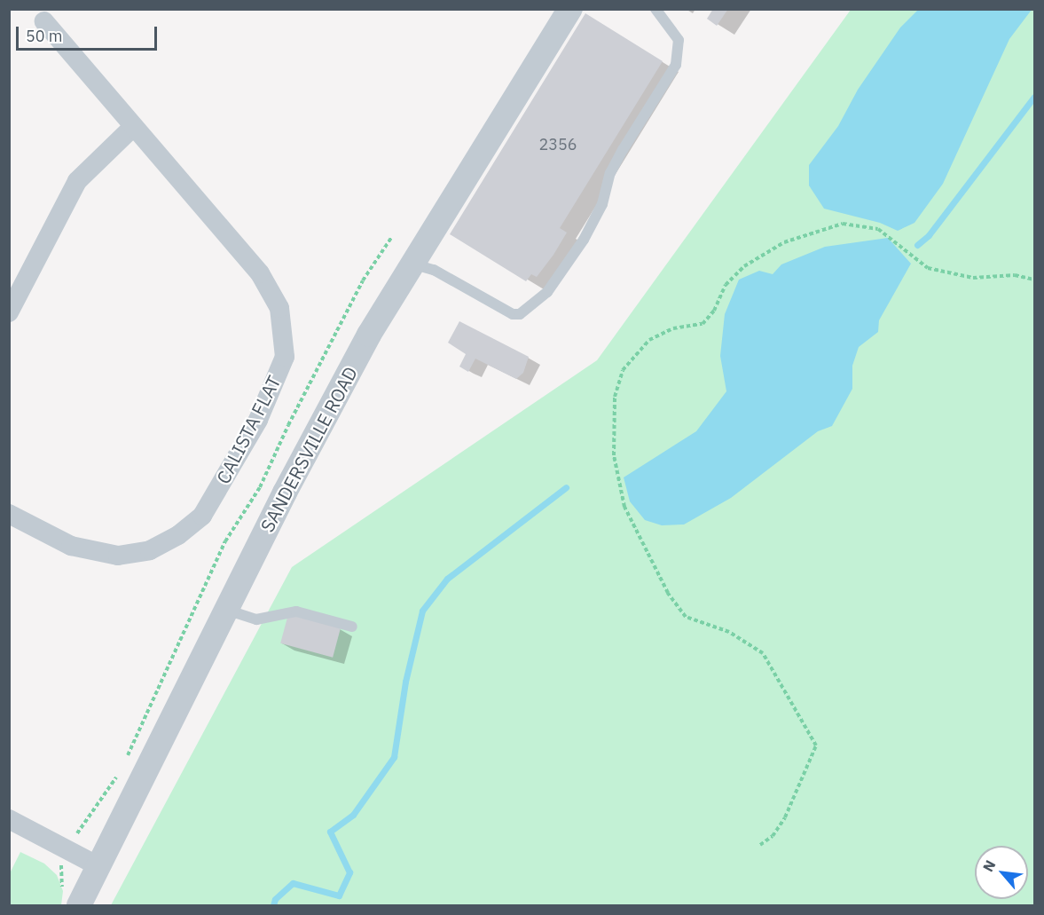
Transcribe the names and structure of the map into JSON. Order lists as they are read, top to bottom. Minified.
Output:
{"streets":{"street":["CALISTA FLAT","SANDERSVILLE ROAD"]},"house_numbers":["2356"],"scale_bar":"50 m","north":"top left"}
